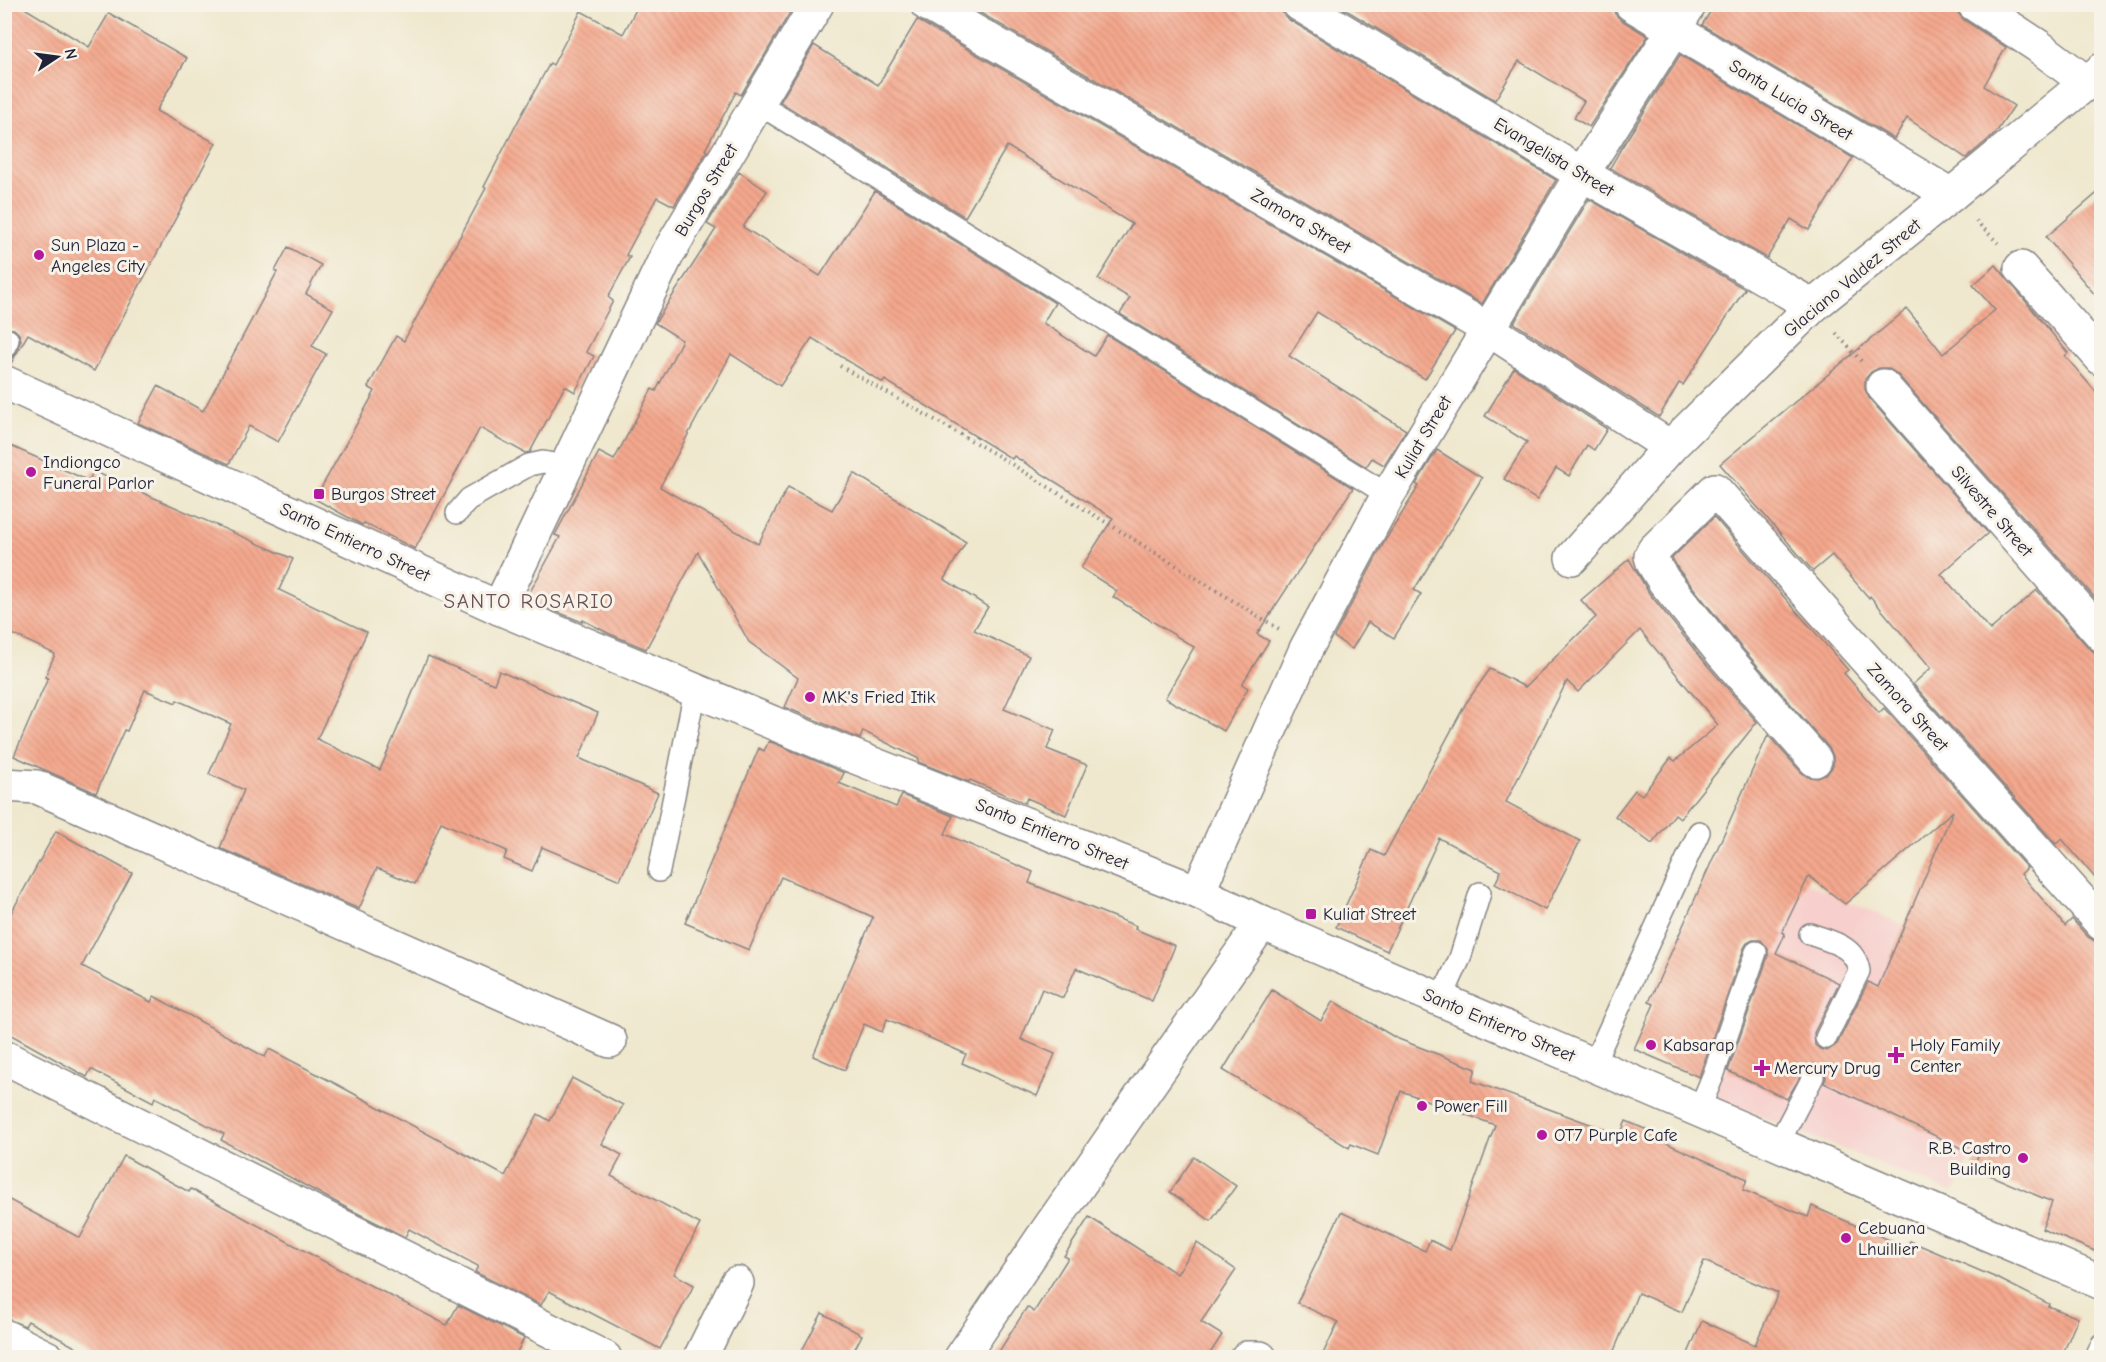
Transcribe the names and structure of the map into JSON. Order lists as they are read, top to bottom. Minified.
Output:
{"streets":{"street":["Santa Lucia Street","Evangelista Street","Burgos Street","Zamora Street","Glaciano Valdez Street","Kuliat Street","Silvestre Street","Santo Entierro Street"]},"crossings":[["Santa Lucia Street","Glaciano Valdez Street"],["Santa Lucia Street","Kuliat Street"],["Evangelista Street","Glaciano Valdez Street"],["Evangelista Street","Kuliat Street"],["Burgos Street","Santo Entierro Street"],["Zamora Street","Glaciano Valdez Street"],["Zamora Street","Kuliat Street"],["Kuliat Street","Santo Entierro Street"]],"districts":["SANTO ROSARIO"],"places":{"other":["Sun Plaza - Angeles City","Indiongco Funeral Parlor","MK's Fried Itik","Kabsarap","Power Fill","OT7 Purple Cafe","R.B. Castro Building","Cebuana Lhuillier"],"transit":["Burgos Street","Kuliat Street"],"health":["Holy Family Center","Mercury Drug"]},"north":"right"}
